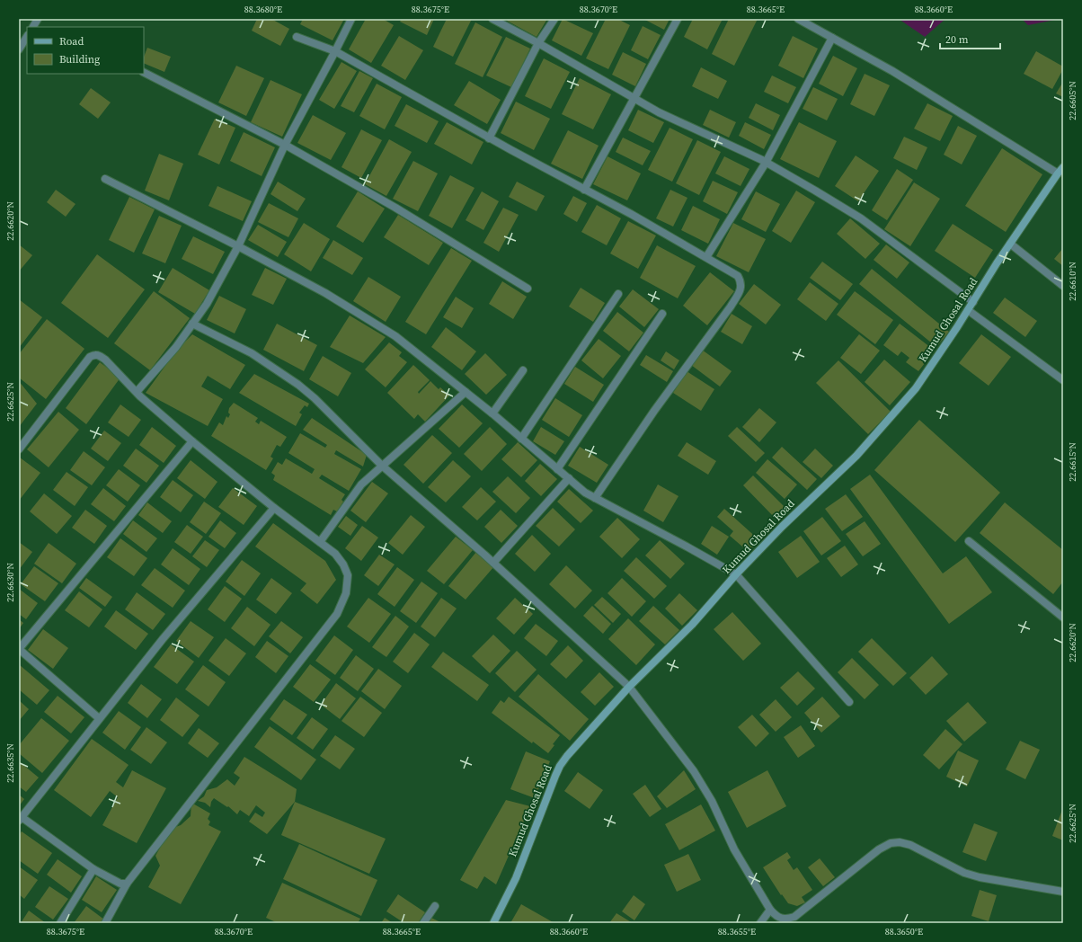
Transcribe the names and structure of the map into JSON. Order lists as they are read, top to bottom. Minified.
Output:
{"streets":{"street":["Kumud Ghosal Road"]},"legend":["Road","Building"],"scale_bar":"20 m","coordinates":["88.3680°E","88.3675°E","88.3670°E","88.3665°E","88.3660°E","22.6605°N","22.6620°N","22.6610°N","22.6625°N","22.6615°N","22.6630°N","22.6635°N","88.3655°E","88.3650°E"]}
